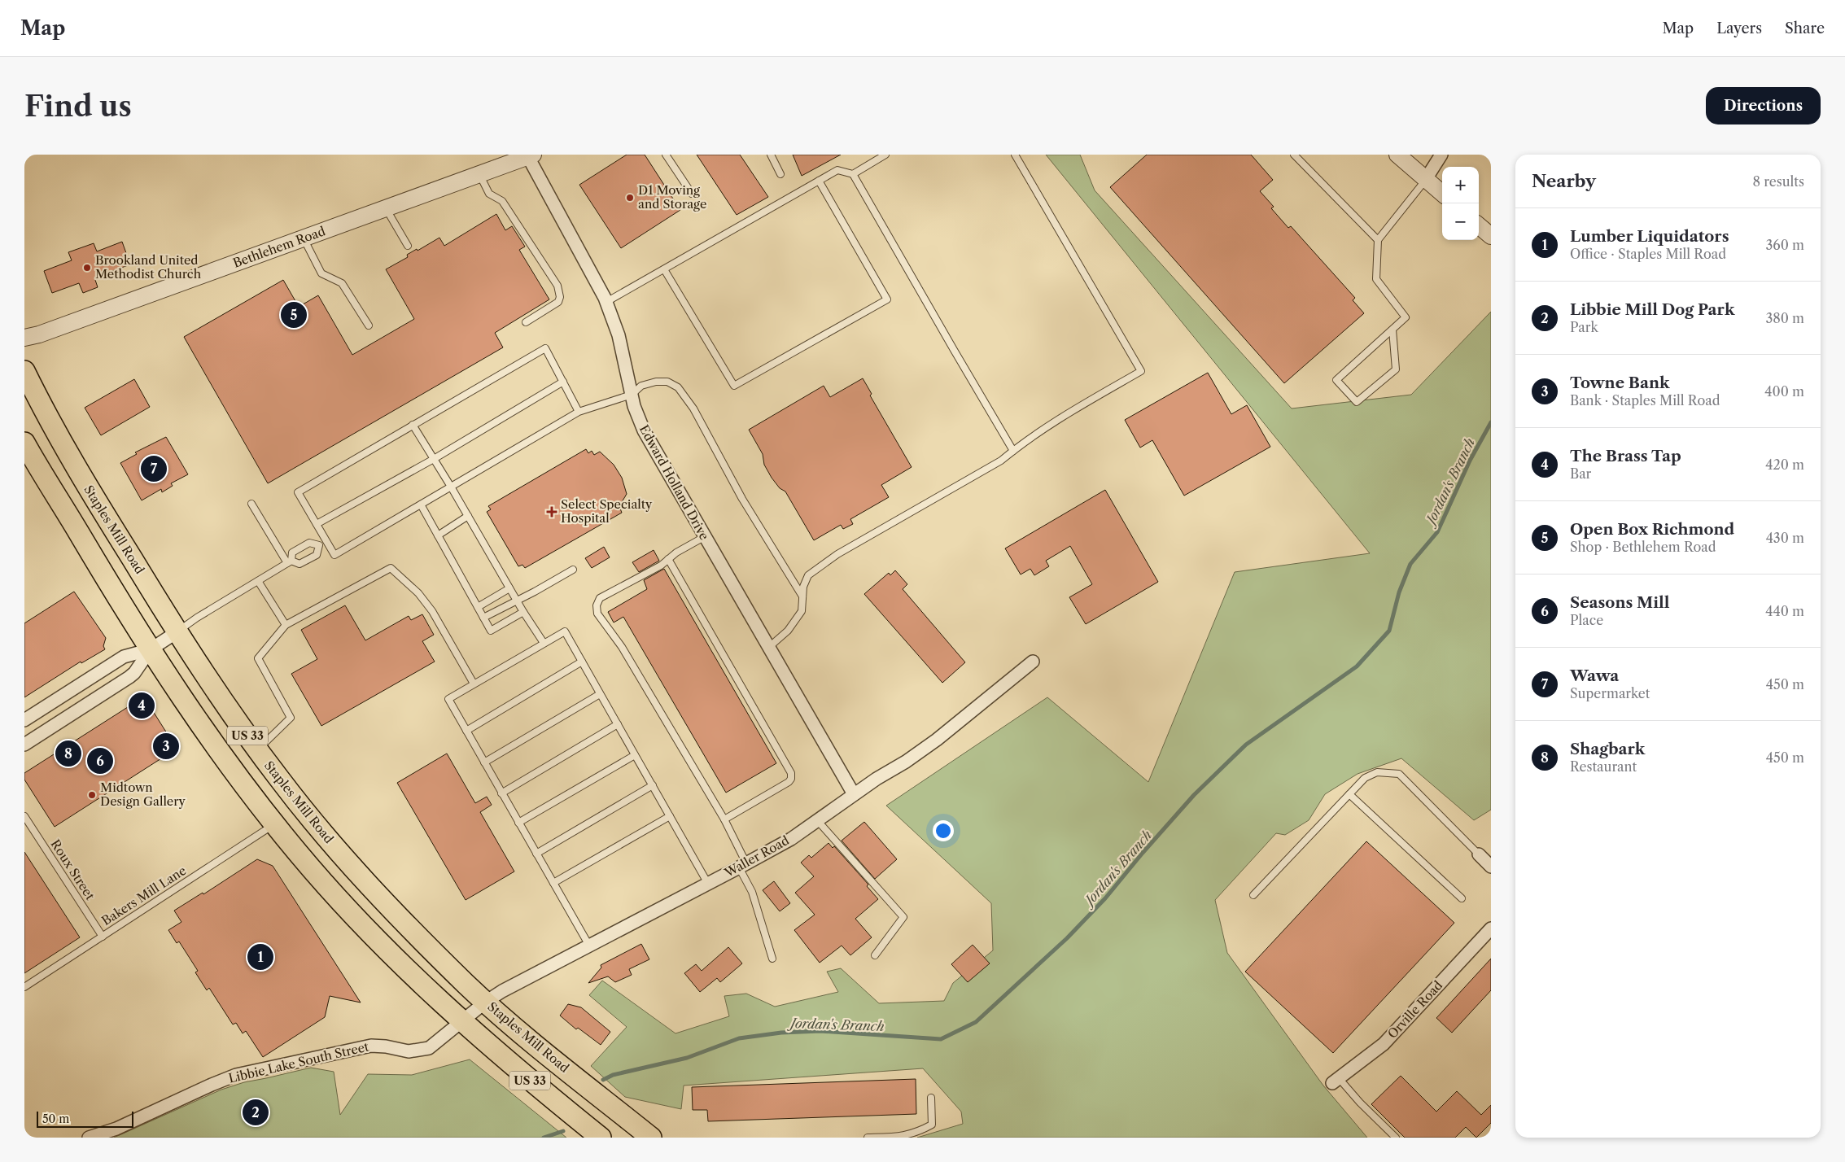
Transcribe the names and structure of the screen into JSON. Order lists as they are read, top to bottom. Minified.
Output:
{"streets":{"main road":["Staples Mill Road","US 33"],"street":["Bethlehem Road","Edward Holland Drive","Waller Road","Orville Road","Libbie Lake South Street"],"lane":["Roux Street","Bakers Mill Lane"]},"crossings":[["Bethlehem Road","Edward Holland Drive"],["Edward Holland Drive","Waller Road"],["Staples Mill Road","Waller Road"],["US 33","Waller Road"],["US 33","Bakers Mill Lane"],["US 33","Libbie Lake South Street"],["Waller Road","Libbie Lake South Street"],["Roux Street","Bakers Mill Lane"]],"water":["Jordan's Branch"],"places":{"other":["D1 Moving and Storage","Brookland United Methodist Church","Midtown Design Gallery"],"health":["Select Specialty Hospital"]},"scale_bar":"50 m","page":{"header":"Map","nav":["Map","Layers","Share"],"buttons":"Directions","title":"Find us","heading":["Nearby","8 results"],"map_buttons":["+","−"],"list":[{"mark":"1","name":"Lumber Liquidators","note":"Office · Staples Mill Road","value":"360 m"},{"mark":"2","name":"Libbie Mill Dog Park","note":"Park","value":"380 m"},{"mark":"3","name":"Towne Bank","note":"Bank · Staples Mill Road","value":"400 m"},{"mark":"4","name":"The Brass Tap","note":"Bar","value":"420 m"},{"mark":"5","name":"Open Box Richmond","note":"Shop · Bethlehem Road","value":"430 m"},{"mark":"6","name":"Seasons Mill","note":"Place","value":"440 m"},{"mark":"7","name":"Wawa","note":"Supermarket","value":"450 m"},{"mark":"8","name":"Shagbark","note":"Restaurant","value":"450 m"}],"pins":["5","7","4","3","8","6","1","2"],"scale":"50 m"}}
